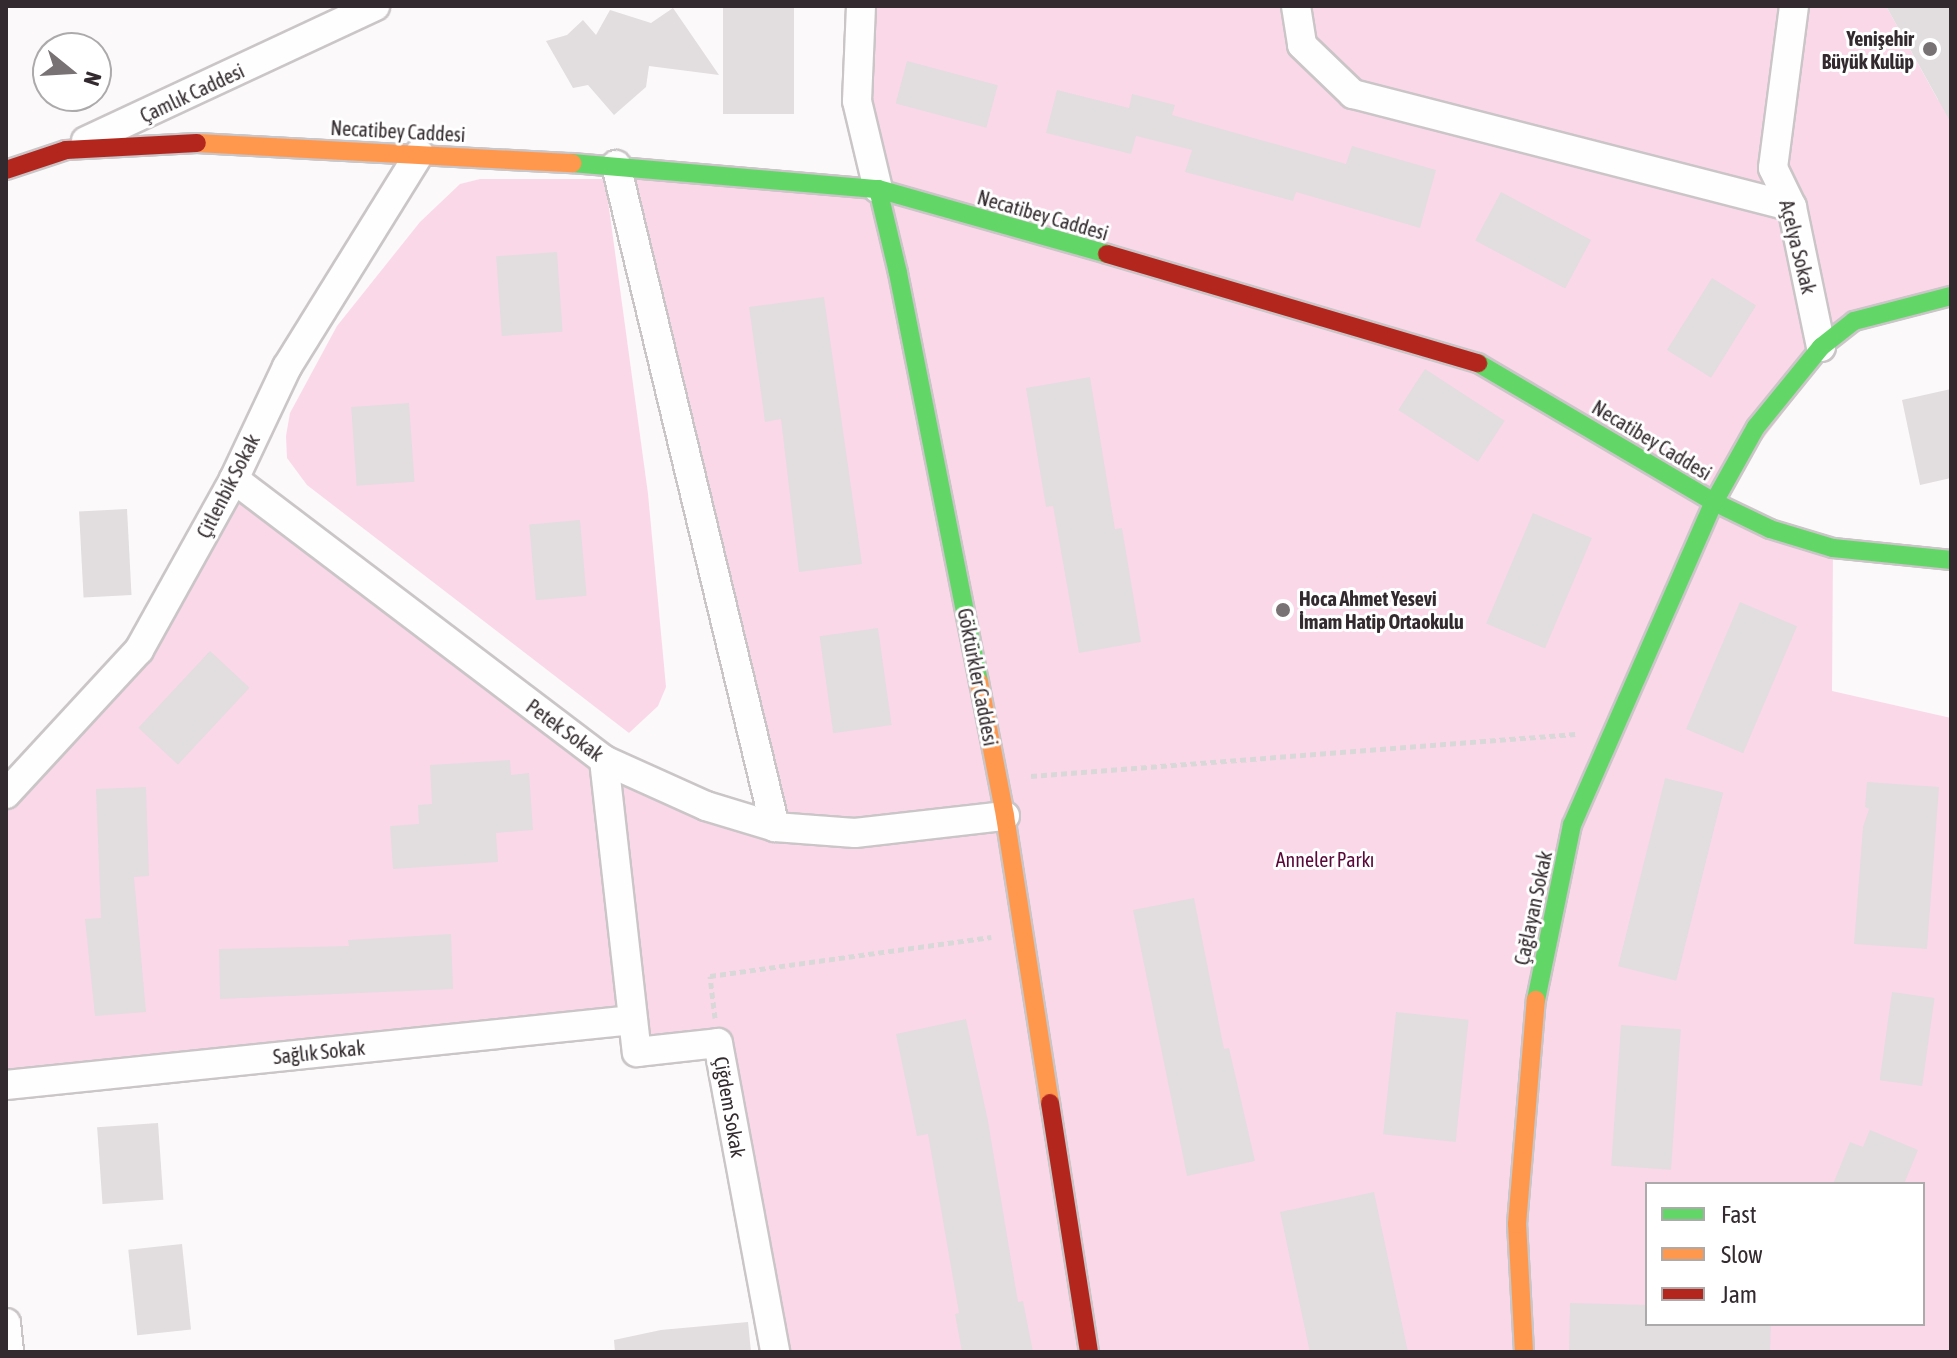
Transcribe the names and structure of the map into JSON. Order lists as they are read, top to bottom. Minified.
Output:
{"streets":{"street":["Çamlık Caddesi","Necatibey Caddesi","Açelya Sokak","Çitlenbik Sokak","Göktürkler Caddesi","Petek Sokak","Çağlayan Sokak","Sağlık Sokak","Çiğdem Sokak"]},"crossings":[["Çamlık Caddesi","Necatibey Caddesi"],["Necatibey Caddesi","Çitlenbik Sokak"],["Necatibey Caddesi","Göktürkler Caddesi"],["Necatibey Caddesi","Çağlayan Sokak"],["Açelya Sokak","Çağlayan Sokak"],["Çitlenbik Sokak","Petek Sokak"],["Göktürkler Caddesi","Petek Sokak"],["Petek Sokak","Çiğdem Sokak"],["Sağlık Sokak","Çiğdem Sokak"]],"parks":["Anneler Parkı"],"places":["Yenişehir Büyük Kulüp","Hoca Ahmet Yesevi İmam Hatip Ortaokulu"],"legend":["Fast","Slow","Jam"],"north":"right"}
